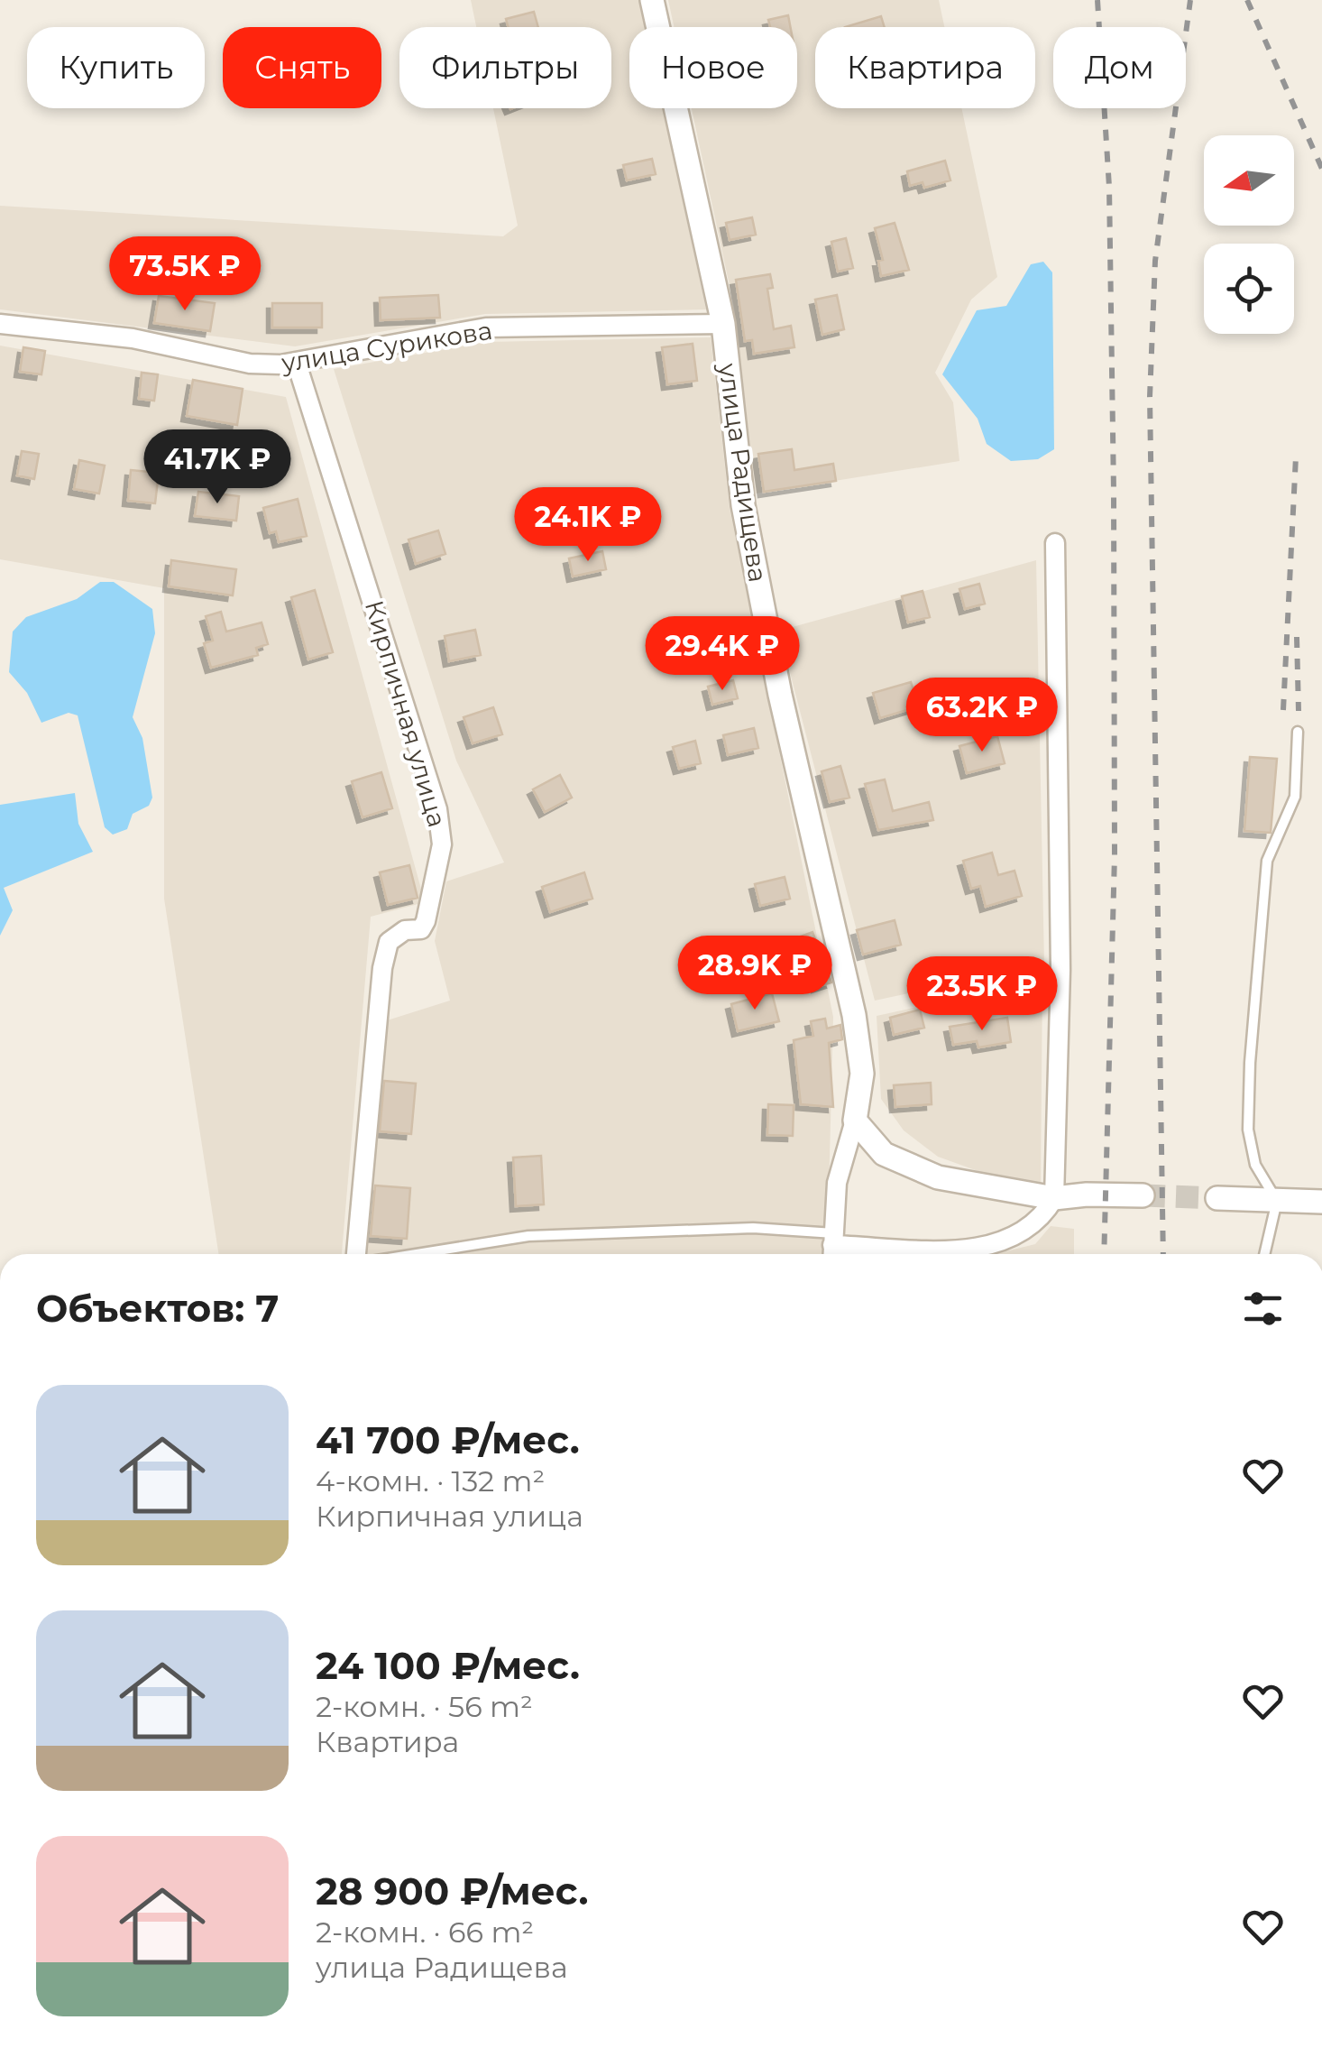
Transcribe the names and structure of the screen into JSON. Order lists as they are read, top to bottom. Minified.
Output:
{"streets":{"street":["улица Сурикова","улица Радищева","Кирпичная улица"]},"crossings":[["улица Сурикова","улица Радищева"],["улица Сурикова","Кирпичная улица"]],"north":"left","page":{"chip":["Купить","Снять","Фильтры","Новое","Квартира","Дом"],"price":["73.5K ₽","41.7K ₽","24.1K ₽","29.4K ₽","63.2K ₽","28.9K ₽","23.5K ₽"],"heading":"Объектов: 7","list":[{"name":"41 700 ₽/мес.","note":"4-комн. · 132 m² · Кирпичная улица"},{"name":"24 100 ₽/мес.","note":"2-комн. · 56 m² · Квартира"},{"name":"28 900 ₽/мес.","note":"2-комн. · 66 m² · улица Радищева"}]}}
